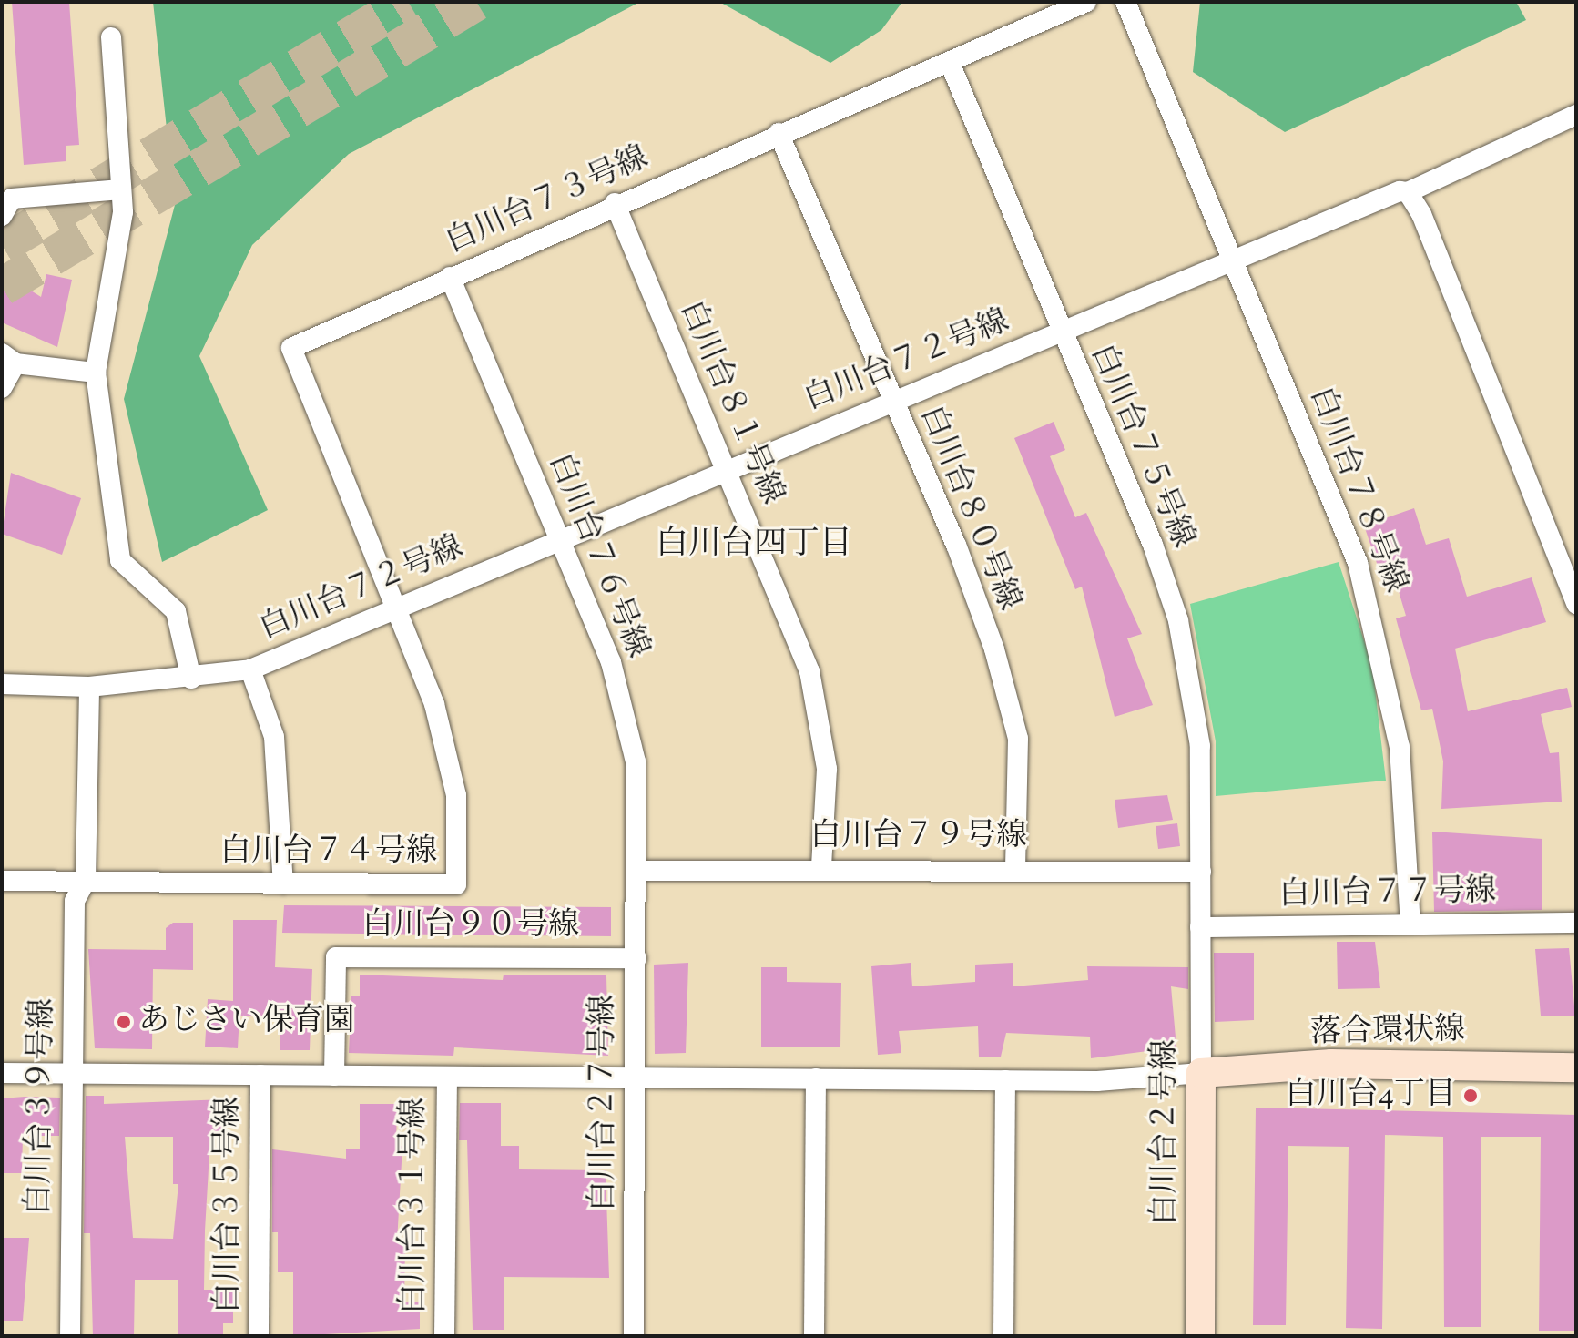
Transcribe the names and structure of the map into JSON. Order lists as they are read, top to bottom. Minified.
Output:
{"streets":{"street":["白川台７３号線","白川台７２号線","白川台８１号線","白川台７５号線","白川台７８号線","白川台８０号線","白川台７６号線","白川台７９号線","白川台７４号線","白川台７７号線","白川台９０号線","落合環状線","白川台２７号線","白川台３９号線","白川台２号線","白川台３５号線","白川台３１号線"]},"crossings":[["白川台７３号線","白川台７２号線"],["白川台７３号線","白川台８１号線"],["白川台７３号線","白川台７５号線"],["白川台７３号線","白川台８０号線"],["白川台７３号線","白川台７６号線"],["白川台７３号線","白川台７４号線"],["白川台７２号線","白川台８１号線"],["白川台７２号線","白川台７５号線"],["白川台７２号線","白川台７８号線"],["白川台７２号線","白川台８０号線"],["白川台７２号線","白川台７６号線"],["白川台７２号線","白川台７４号線"],["白川台７２号線","白川台３９号線"],["白川台８１号線","白川台７９号線"],["白川台７５号線","白川台７９号線"],["白川台７５号線","白川台７７号線"],["白川台７５号線","白川台２号線"],["白川台７８号線","白川台７７号線"],["白川台８０号線","白川台７９号線"],["白川台７６号線","白川台７９号線"],["白川台７６号線","白川台２７号線"],["白川台７９号線","白川台２７号線"],["白川台７４号線","白川台３９号線"],["白川台７７号線","白川台２号線"],["白川台９０号線","白川台２７号線"],["落合環状線","白川台２号線"]],"districts":["白川台四丁目"],"places":["あじさい保育園","白川台4丁目"]}
